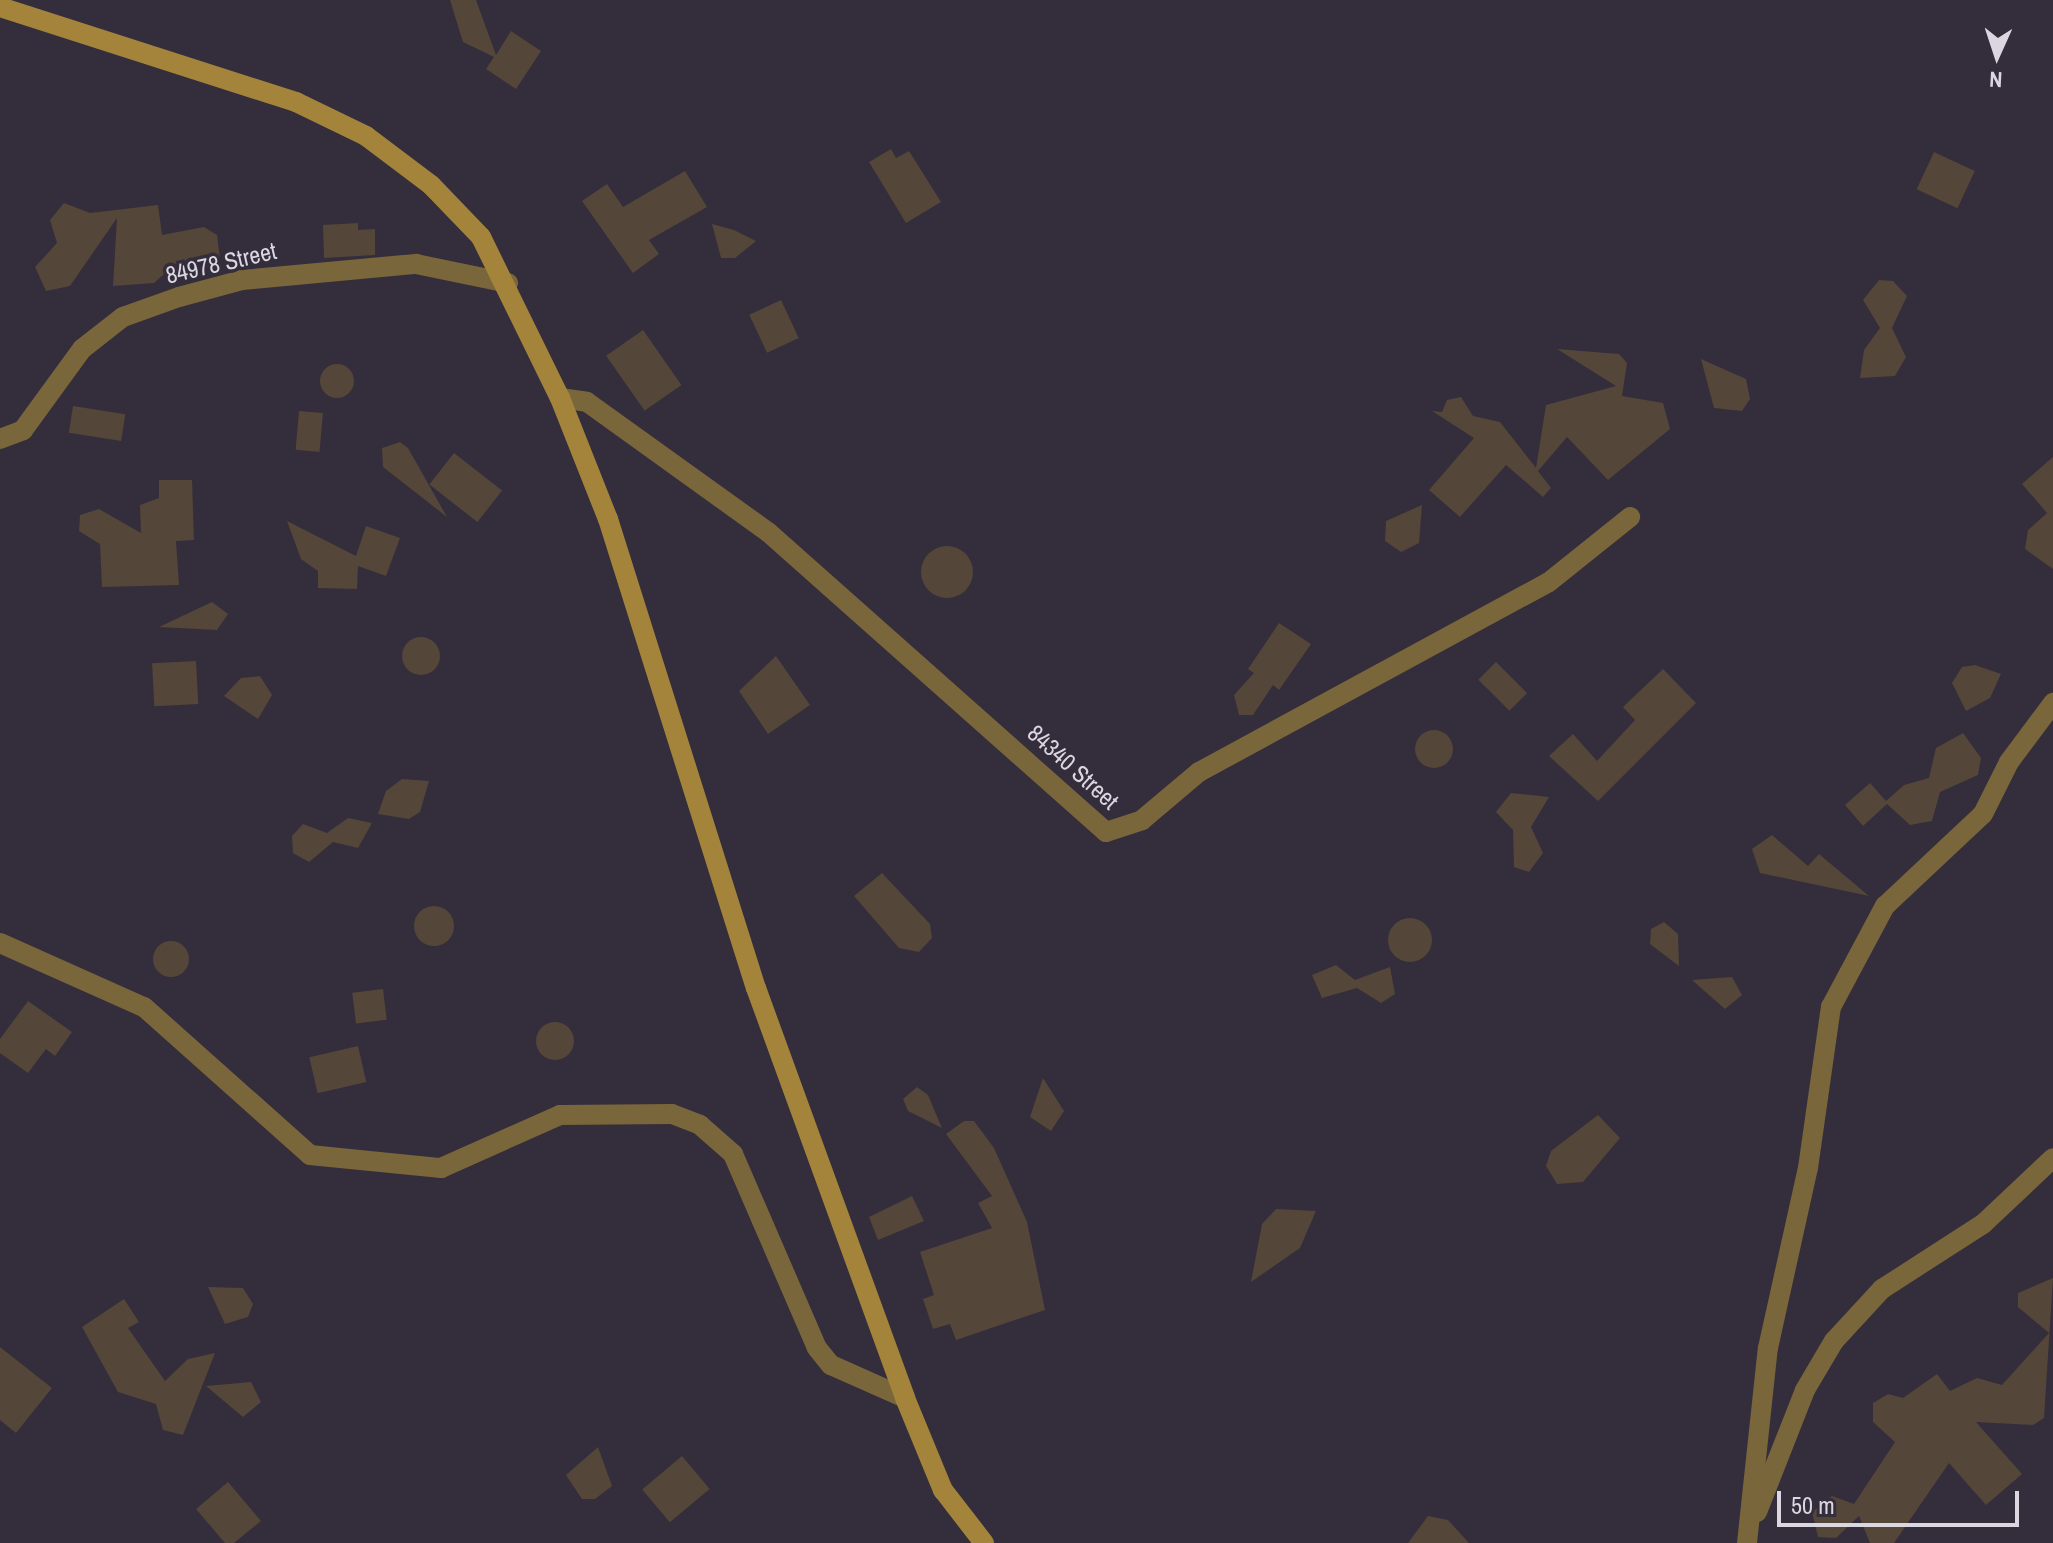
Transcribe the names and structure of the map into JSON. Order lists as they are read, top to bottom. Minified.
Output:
{"streets":{"street":["84978 Street","84340 Street"]},"scale_bar":"50 m","north":"bottom"}
